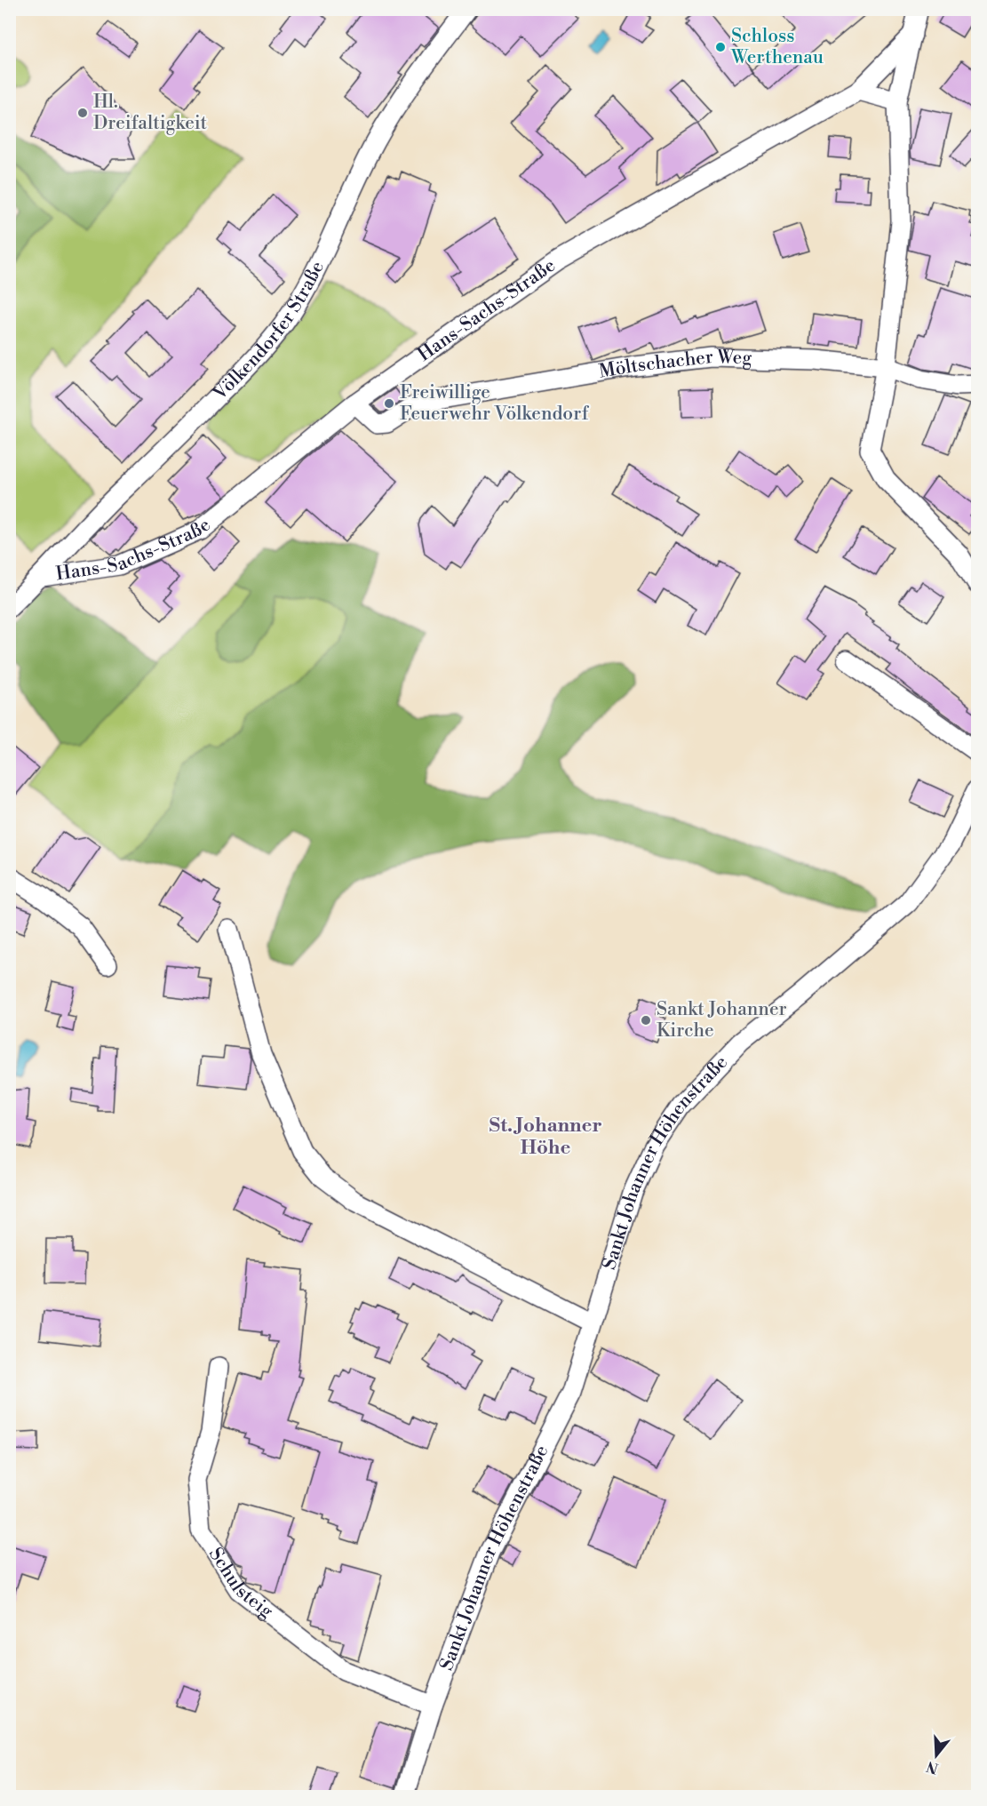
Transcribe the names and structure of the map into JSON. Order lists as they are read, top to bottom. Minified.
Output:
{"streets":{"street":["Hans-Sachs-Straße","Völkendorfer Straße","Möltschacher Weg","Sankt Johanner Höhenstraße","Schulsteig"]},"crossings":[["Hans-Sachs-Straße","Völkendorfer Straße"],["Hans-Sachs-Straße","Möltschacher Weg"],["Sankt Johanner Höhenstraße","Schulsteig"]],"districts":["St. Johanner Höhe"],"places":["Schloss Werthenau","Hl. Dreifaltigkeit","Freiwillige Feuerwehr Völkendorf","Sankt Johanner Kirche"],"north":"bottom"}
